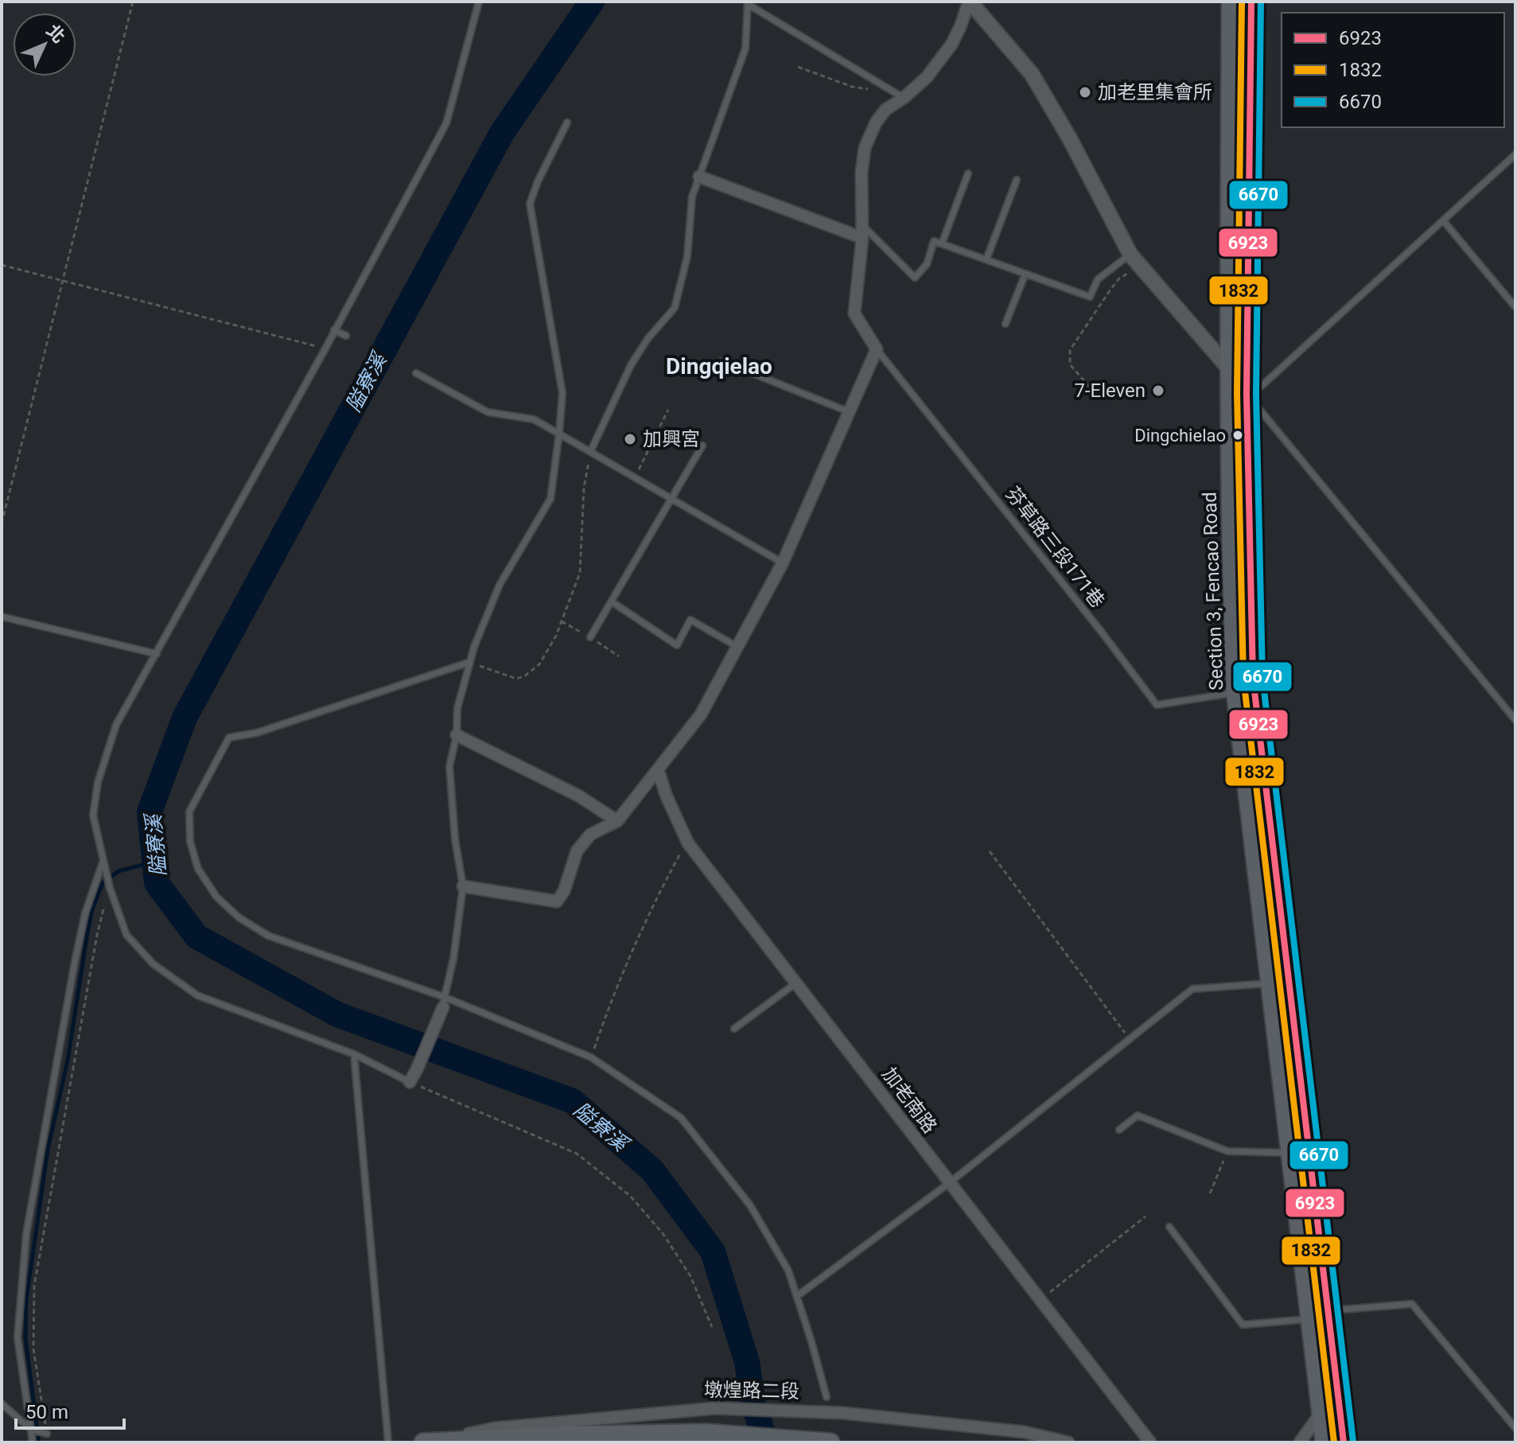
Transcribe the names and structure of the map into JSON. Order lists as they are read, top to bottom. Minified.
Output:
{"streets":{"main road":["Section 3, Fencao Road","墩煌路二段"],"street":["加老南路"],"lane":["芬草路三段171巷"]},"crossings":[["芬草路三段171巷","Section 3, Fencao Road"]],"districts":["Dingqielao"],"water":["隘寮溪"],"places":["加老里集會所","7-Eleven","Dingchielao","加興宮"],"lines":["transit line 6923","transit line 1832","transit line 6670"],"legend":["6923","1832","6670"],"scale_bar":"50 m","north":"top right"}
